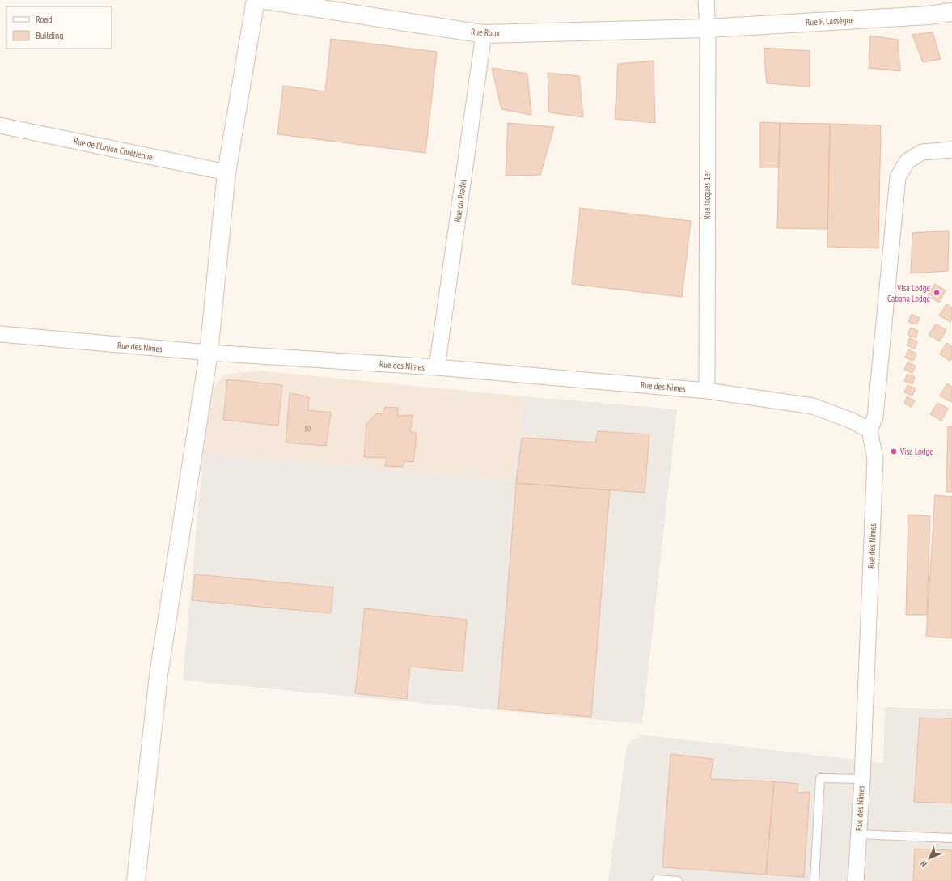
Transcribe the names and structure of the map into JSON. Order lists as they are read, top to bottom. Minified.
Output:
{"streets":{"street":["Rue F. Lassègue","Rue Roux","Rue de l'Union Chrétienne","Rue Jacques 1er","Rue du Pradel","Rue des Nimes"]},"crossings":[["Rue F. Lassègue","Rue Roux"],["Rue F. Lassègue","Rue Jacques 1er"],["Rue Roux","Rue Jacques 1er"],["Rue Roux","Rue du Pradel"],["Rue Jacques 1er","Rue des Nimes"],["Rue du Pradel","Rue des Nimes"]],"places":["Visa Lodge Cabana Lodge","Visa Lodge"],"house_numbers":["30"],"legend":["Road","Building"],"north":"bottom left"}
